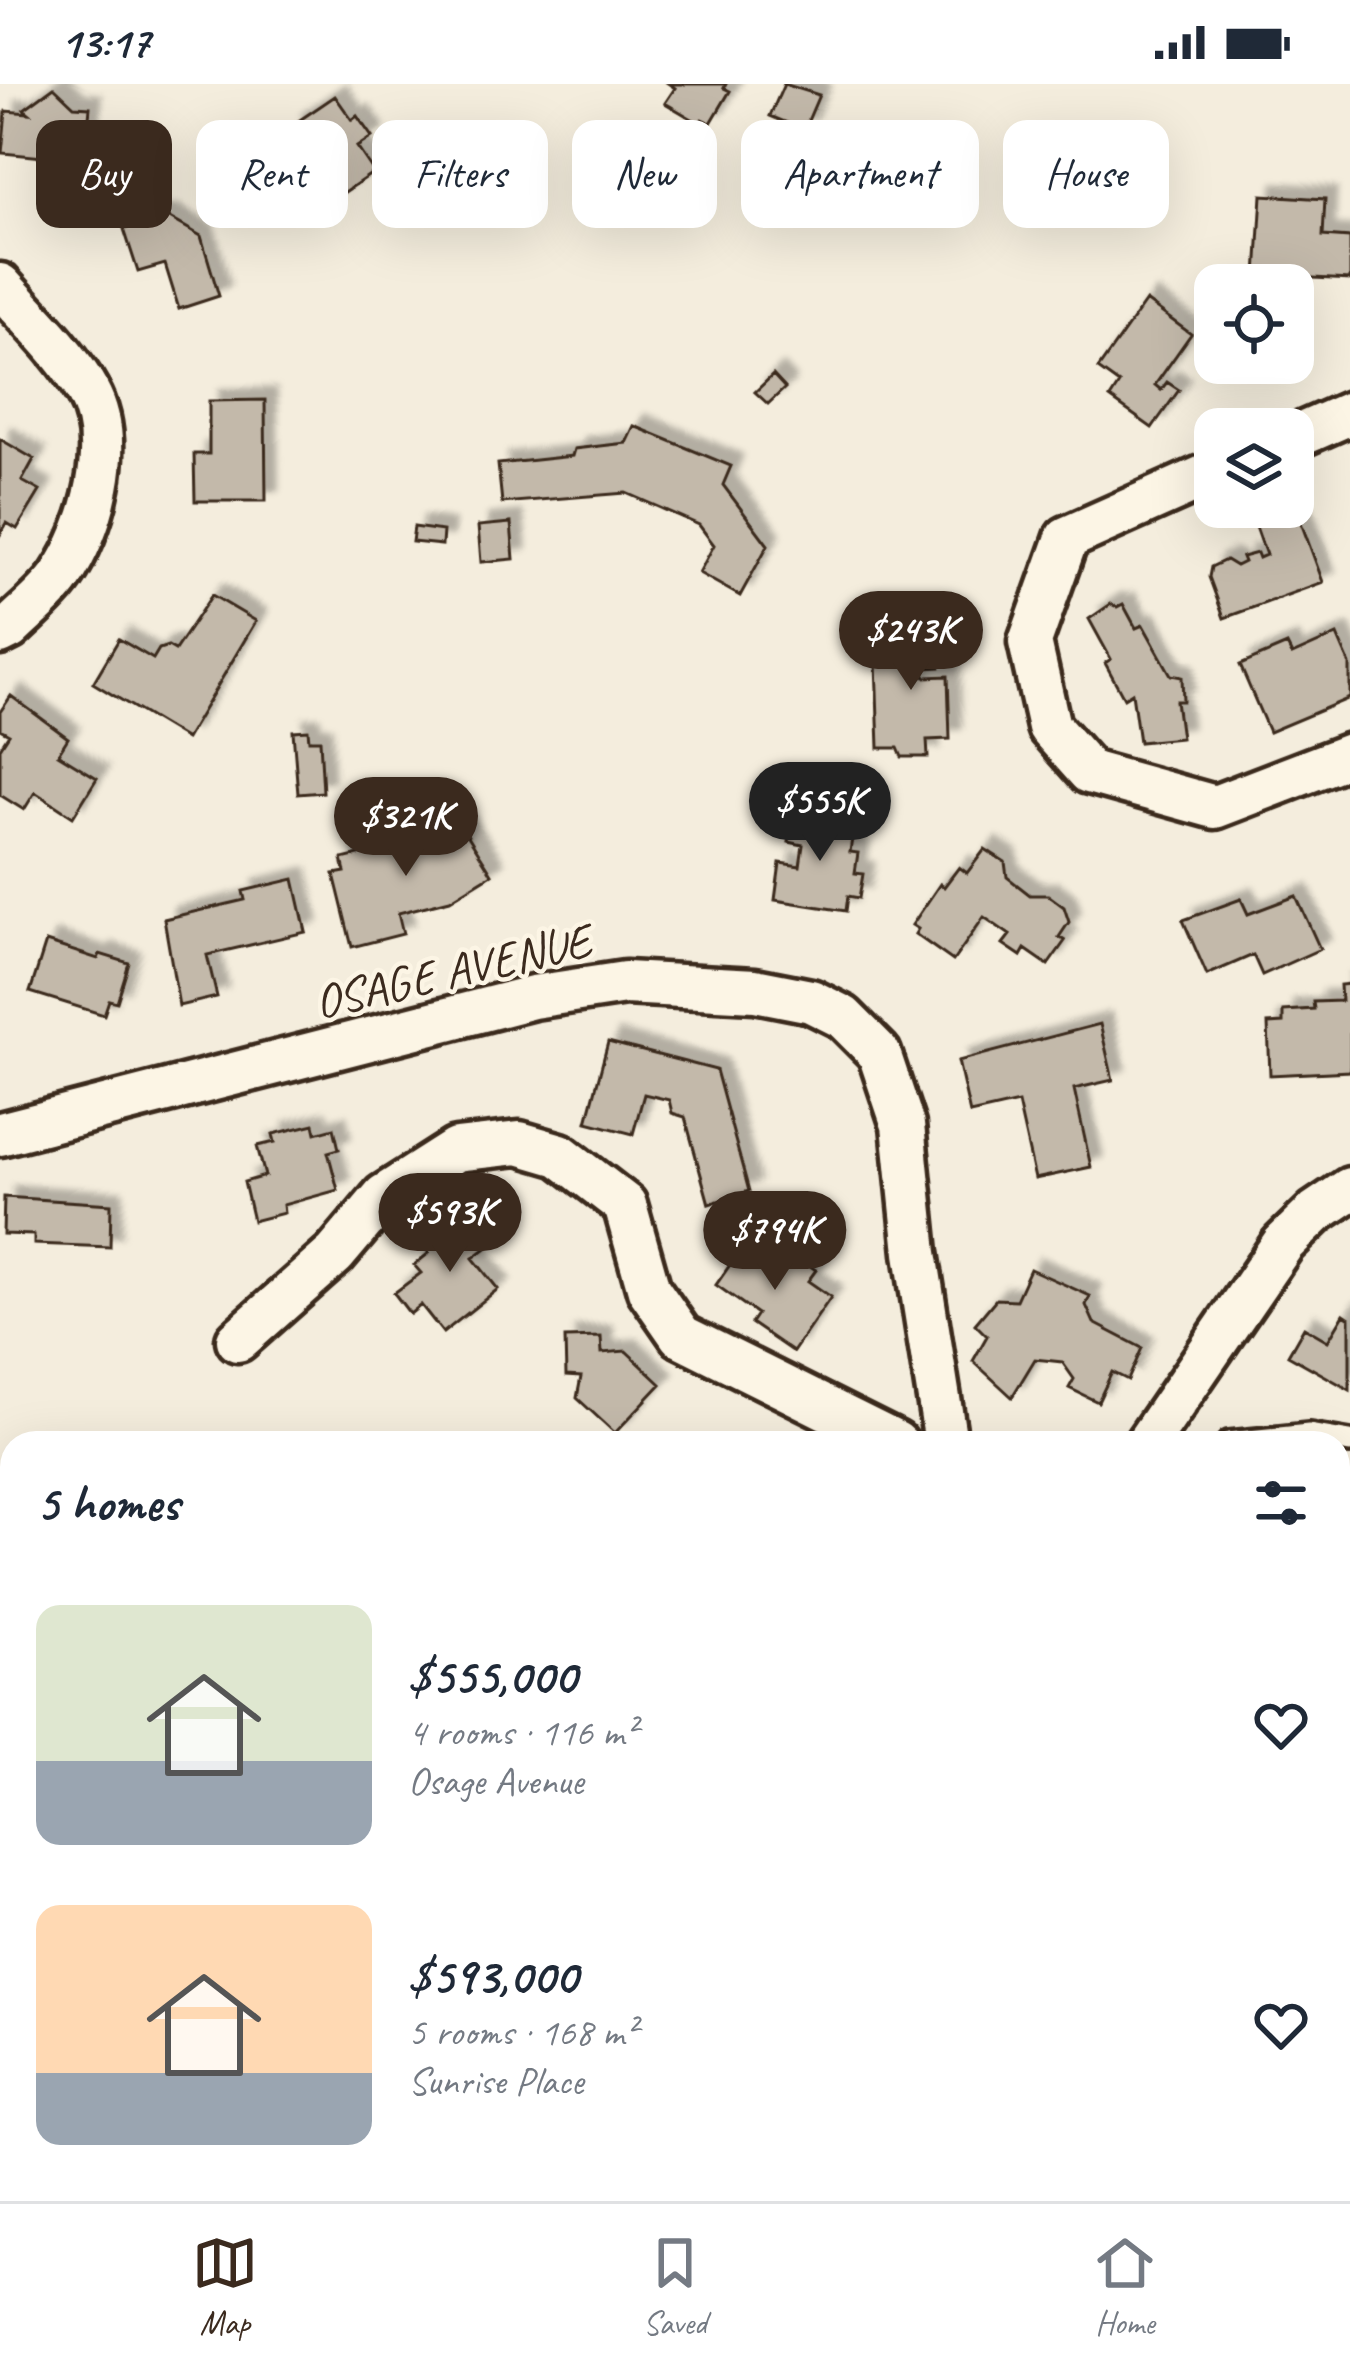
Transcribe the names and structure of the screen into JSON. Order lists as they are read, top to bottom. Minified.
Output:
{"streets":{"street":["OSAGE AVENUE"]},"page":{"status":"13:17","chip":["Buy","Rent","Filters","New","Apartment","House"],"price":["$243K","$555K","$321K","$593K","$794K"],"heading":"5 homes","list":[{"name":"$555,000","note":"4 rooms · 116 m² · Osage Avenue"},{"name":"$593,000","note":"5 rooms · 168 m² · Sunrise Place"}],"tabs":["Map","Saved","Home"]}}
